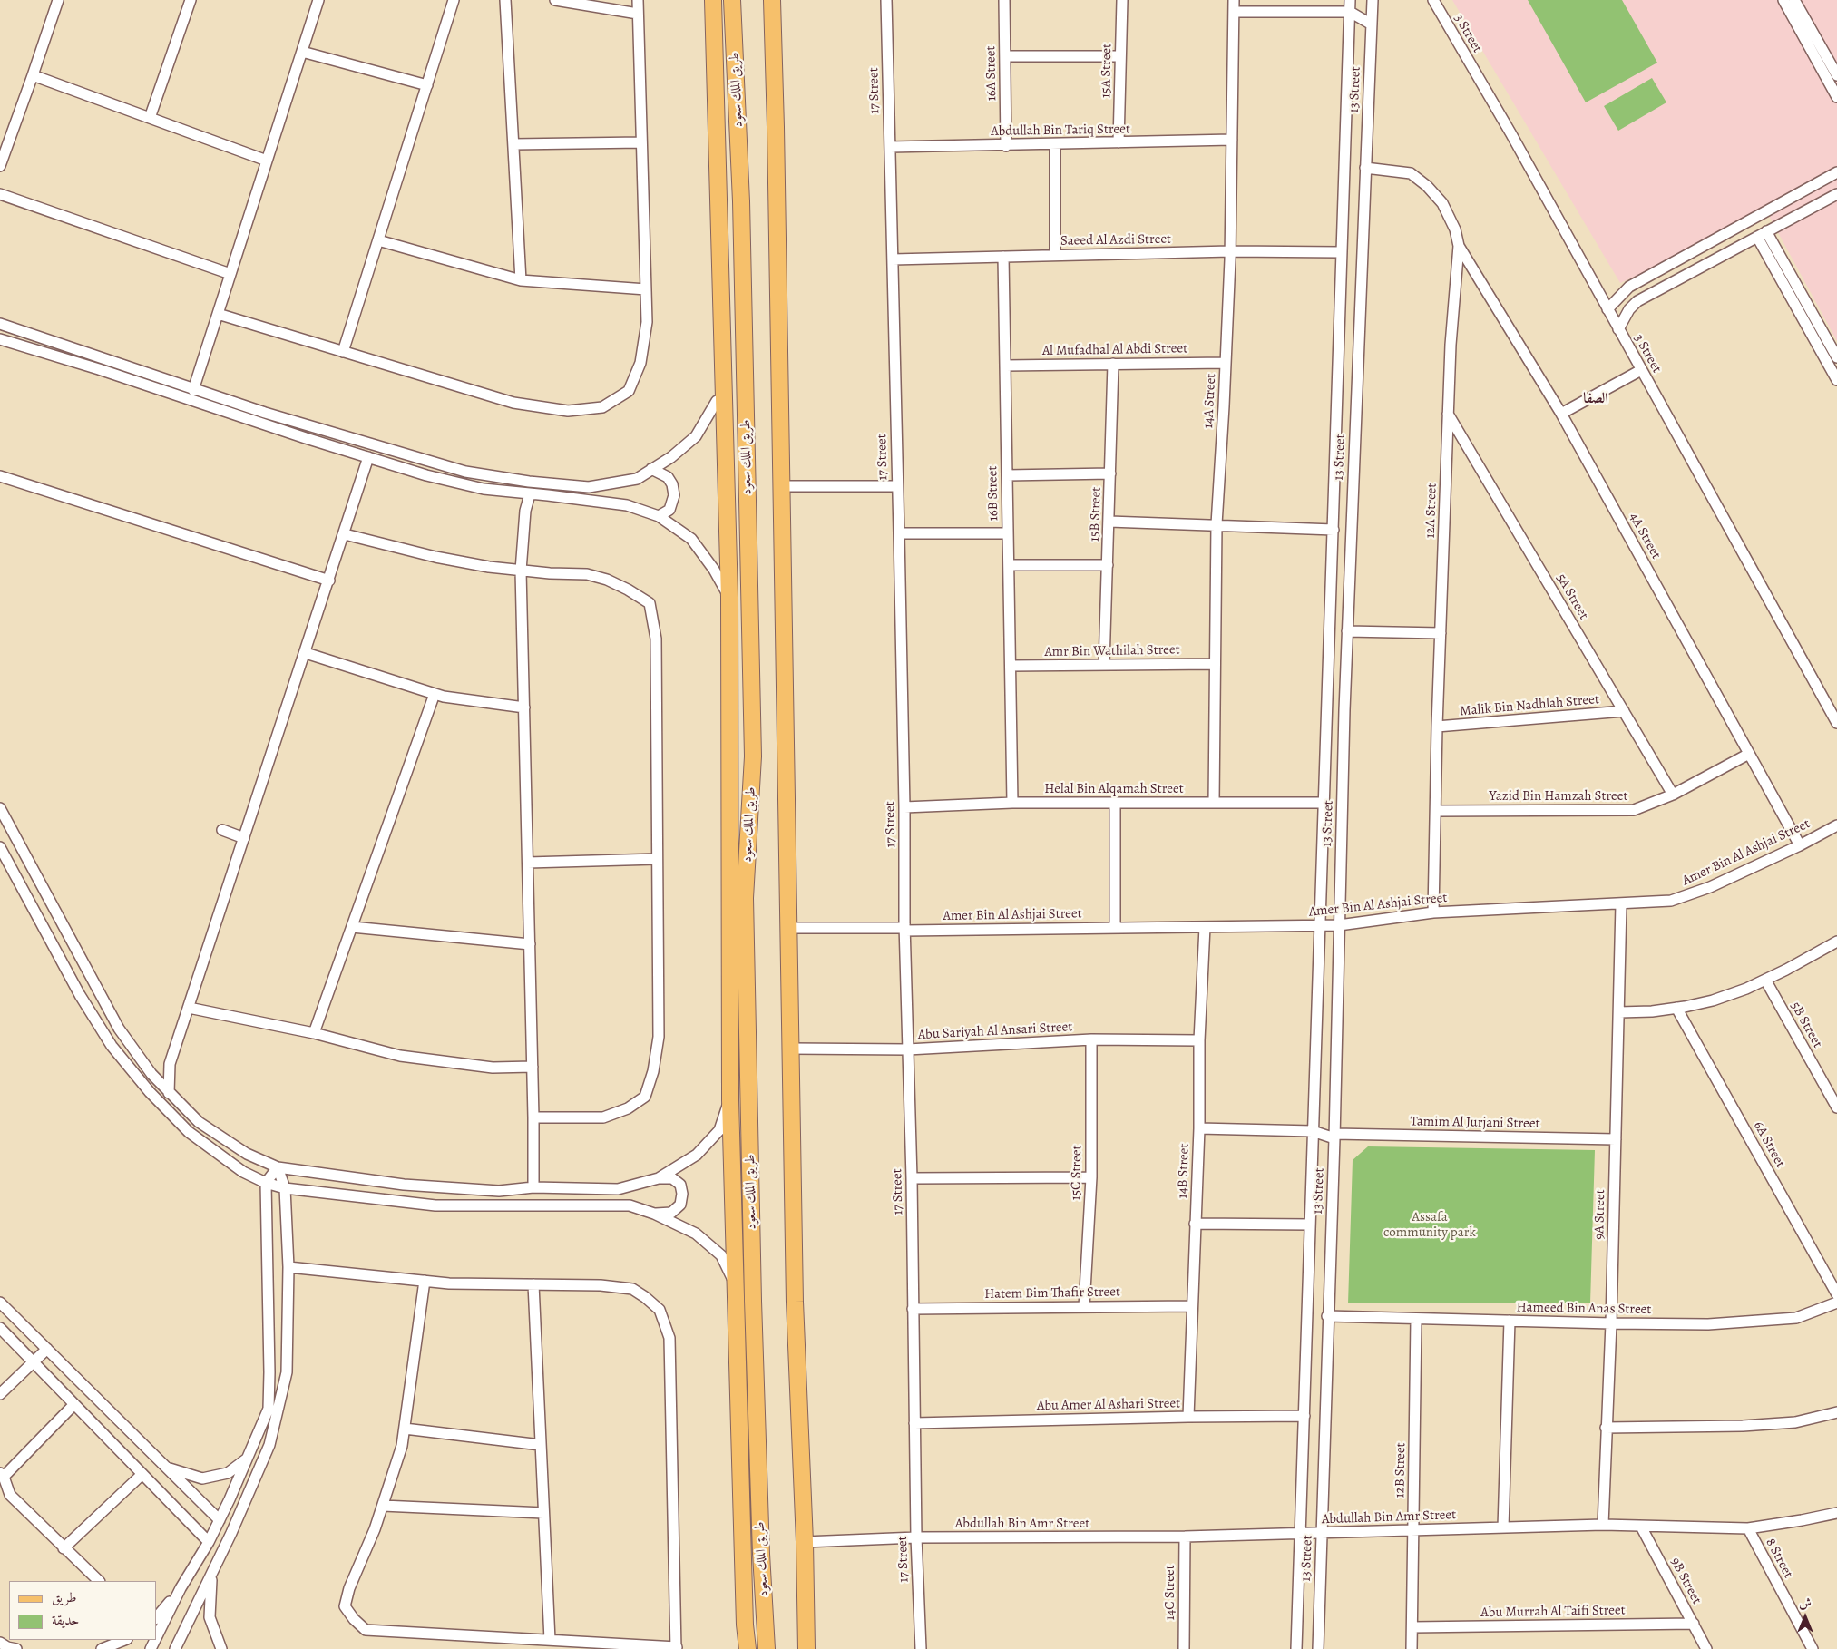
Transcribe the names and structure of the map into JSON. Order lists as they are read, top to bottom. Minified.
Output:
{"streets":{"main road":["طريق الملك سعود"],"street":["3 Street","15A Street","16A Street","13 Street","17 Street","Abdullah Bin Tariq Street","Saeed Al Azdi Street","Al Mufadhal Al Abdi Street","14A Street","16B Street","12A Street","15B Street","4A Street","5A Street","Amr Bin Wathilah Street","Malik Bin Nadhlah Street","Helal Bin Alqamah Street","Yazid Bin Hamzah Street","Amer Bin Al Ashjai Street","5B Street","Abu Sariyah Al Ansari Street","Tamim Al Jurjani Street","6A Street","14B Street","15C Street","9A Street","Hatem Bim Thafir Street","Hameed Bin Anas Street","Abu Amer Al Ashari Street","12B Street","Abdullah Bin Amr Street","8 Street","9B Street","14C Street","Abu Murrah Al Taifi Street"]},"crossings":[["15A Street","Abdullah Bin Tariq Street"],["16A Street","Abdullah Bin Tariq Street"],["13 Street","Saeed Al Azdi Street"],["13 Street","12A Street"],["13 Street","Helal Bin Alqamah Street"],["13 Street","Amer Bin Al Ashjai Street"],["13 Street","Tamim Al Jurjani Street"],["13 Street","Hameed Bin Anas Street"],["13 Street","Abu Amer Al Ashari Street"],["13 Street","Abdullah Bin Amr Street"],["17 Street","Abdullah Bin Tariq Street"],["17 Street","Saeed Al Azdi Street"],["17 Street","Helal Bin Alqamah Street"],["17 Street","Amer Bin Al Ashjai Street"],["17 Street","Abu Sariyah Al Ansari Street"],["17 Street","Hatem Bim Thafir Street"],["17 Street","Abu Amer Al Ashari Street"],["17 Street","Abdullah Bin Amr Street"],["Abdullah Bin Tariq Street","14A Street"],["Saeed Al Azdi Street","14A Street"],["Saeed Al Azdi Street","16B Street"],["Al Mufadhal Al Abdi Street","14A Street"],["Al Mufadhal Al Abdi Street","16B Street"],["Al Mufadhal Al Abdi Street","15B Street"],["14A Street","Amr Bin Wathilah Street"],["14A Street","Helal Bin Alqamah Street"],["16B Street","Amr Bin Wathilah Street"],["16B Street","Helal Bin Alqamah Street"],["12A Street","4A Street"],["12A Street","5A Street"],["12A Street","Malik Bin Nadhlah Street"],["12A Street","Yazid Bin Hamzah Street"],["12A Street","Amer Bin Al Ashjai Street"],["15B Street","Amr Bin Wathilah Street"],["4A Street","Yazid Bin Hamzah Street"],["4A Street","Amer Bin Al Ashjai Street"],["5A Street","Malik Bin Nadhlah Street"],["5A Street","Yazid Bin Hamzah Street"],["Amer Bin Al Ashjai Street","14B Street"],["Amer Bin Al Ashjai Street","9A Street"],["Abu Sariyah Al Ansari Street","14B Street"],["Abu Sariyah Al Ansari Street","15C Street"],["Tamim Al Jurjani Street","14B Street"],["Tamim Al Jurjani Street","9A Street"],["14B Street","Hatem Bim Thafir Street"],["14B Street","Abu Amer Al Ashari Street"],["15C Street","Hatem Bim Thafir Street"],["9A Street","Hameed Bin Anas Street"],["9A Street","Abdullah Bin Amr Street"],["Hameed Bin Anas Street","12B Street"],["12B Street","Abdullah Bin Amr Street"],["12B Street","Abu Murrah Al Taifi Street"],["Abdullah Bin Amr Street","8 Street"],["Abdullah Bin Amr Street","9B Street"],["Abdullah Bin Amr Street","14C Street"],["9B Street","Abu Murrah Al Taifi Street"]],"districts":["الصفا"],"parks":["Assafa community park"],"legend":["طريق","حديقة"],"north":"top"}
